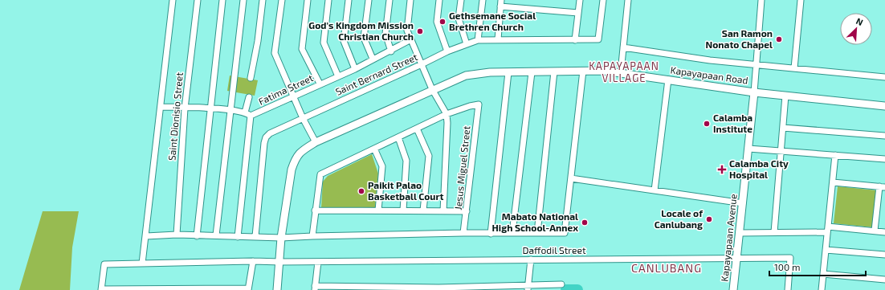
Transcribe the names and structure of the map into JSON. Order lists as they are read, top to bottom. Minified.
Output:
{"streets":{"street":["Saint Bernard Street","Kapayapaan Road","Fatima Street","Saint Dionisio Street","Jesus Miguel Street","Kapayapaan Avenue","Daffodil Street"]},"crossings":[["Kapayapaan Road","Kapayapaan Avenue"],["Kapayapaan Road","Daffodil Street"],["Fatima Street","Saint Dionisio Street"],["Kapayapaan Avenue","Daffodil Street"]],"districts":["KAPAYAPAAN VILLAGE","CANLUBANG"],"places":{"other":["Gethsemane Social Brethren Church","God's Kingdom Mission Christian Church","San Ramon Nonato Chapel","Calamba Institute","Paikit Palao Basketball Court","Locale of Canlubang","Mabato National High School-Annex"],"health":["Calamba City Hospital"]},"scale_bar":"100 m","north":"top right"}
